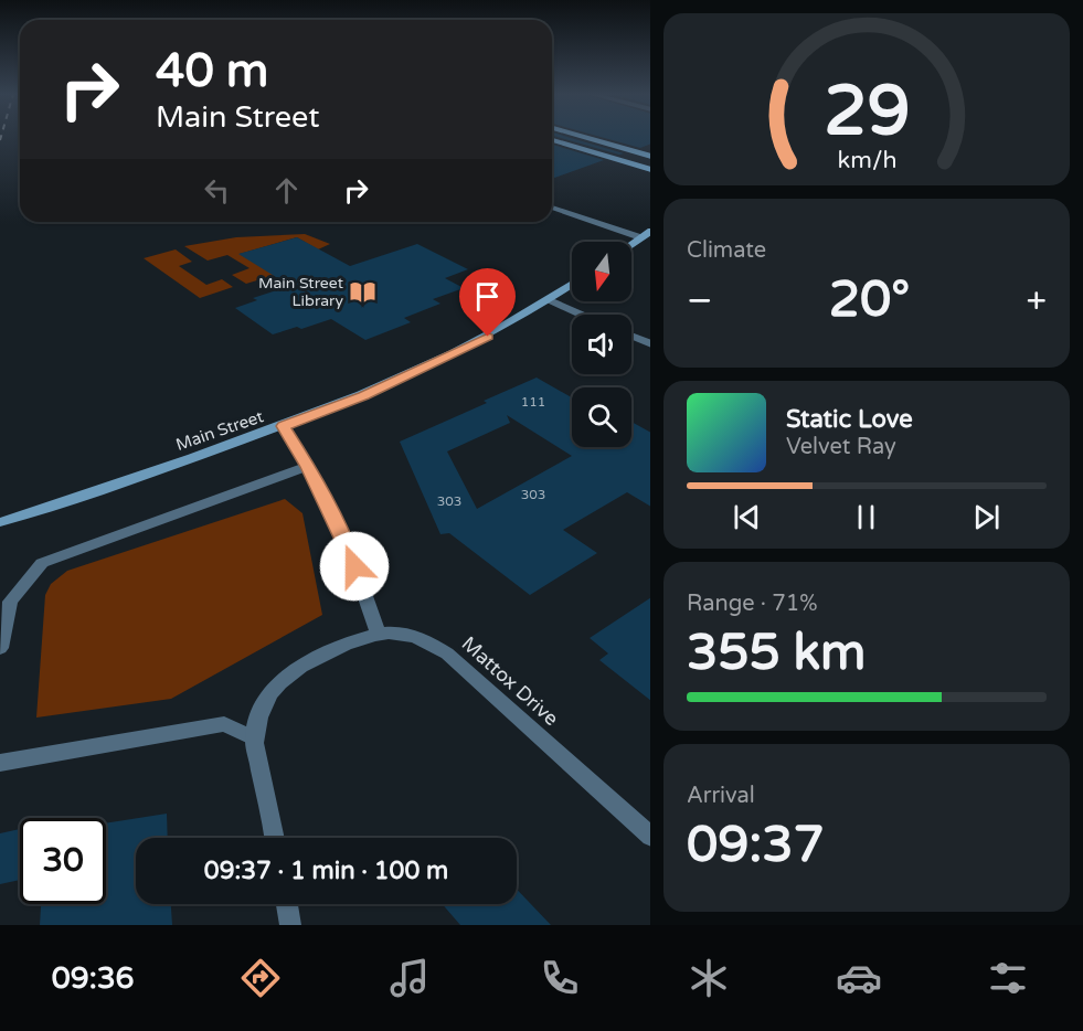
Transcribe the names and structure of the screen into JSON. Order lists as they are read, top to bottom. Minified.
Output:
{"streets":{"main road":["Main Street"],"street":["Mattox Drive"]},"places":{"library":["Main Street Library"]},"house_numbers":["111","303","303"],"north":"bottom","page":{"turn":["40 m","Main Street"],"tile":["Climate",["Range · 71%","355 km"],["Arrival","09:37"]],"heat":["−","20°","+"],"song":["Static Love","Velvet Ray"],"limit":"30","trip":"09:37 · 1 min · 100 m","tabs":"09:36","gauge":["29","km/h"]}}
